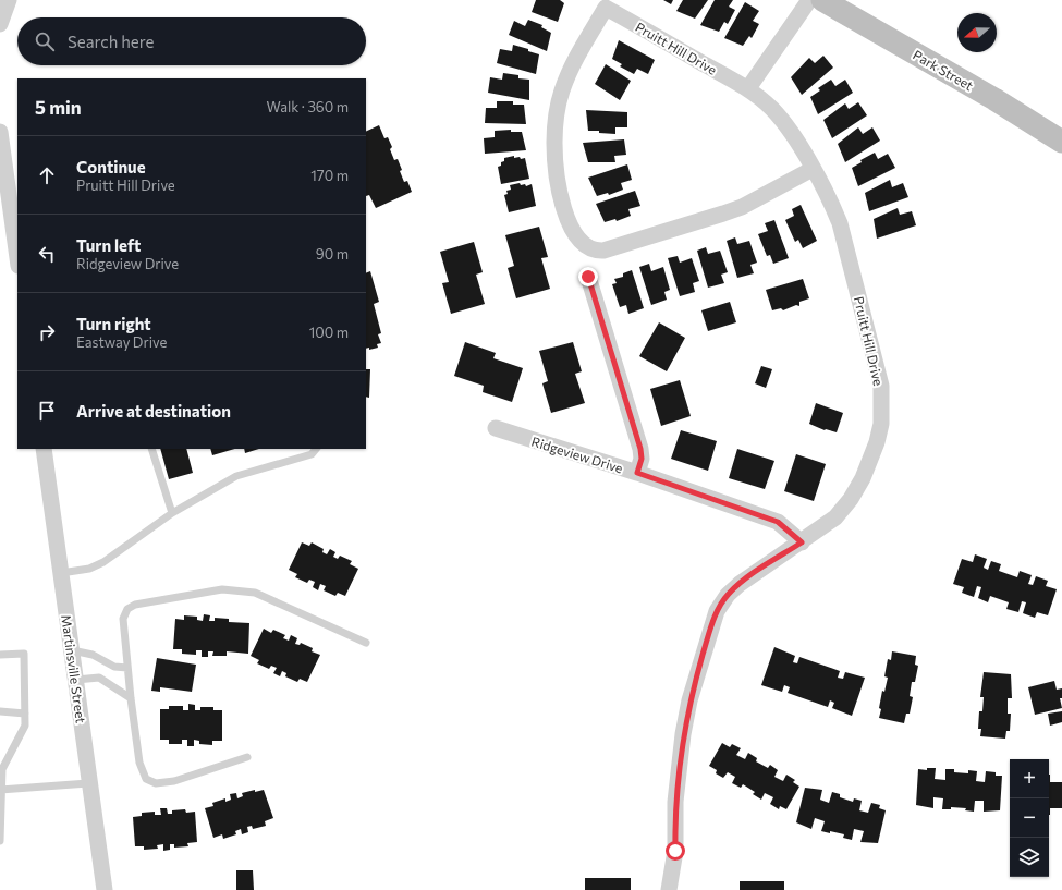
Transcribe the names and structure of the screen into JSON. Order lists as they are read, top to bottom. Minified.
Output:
{"streets":{"street":["Pruitt Hill Drive","Park Street","Ridgeview Drive","Martinsville Street"]},"crossings":[["Pruitt Hill Drive","Ridgeview Drive"]],"north":"left","page":{"search":"Search here","heading":["5 min","Walk · 360 m"],"list":[["Continue","Pruitt Hill Drive","170 m"],["Turn left","Ridgeview Drive","90 m"],["Turn right","Eastway Drive","100 m"],"Arrive at destination"],"map_buttons":["+","−"]}}
